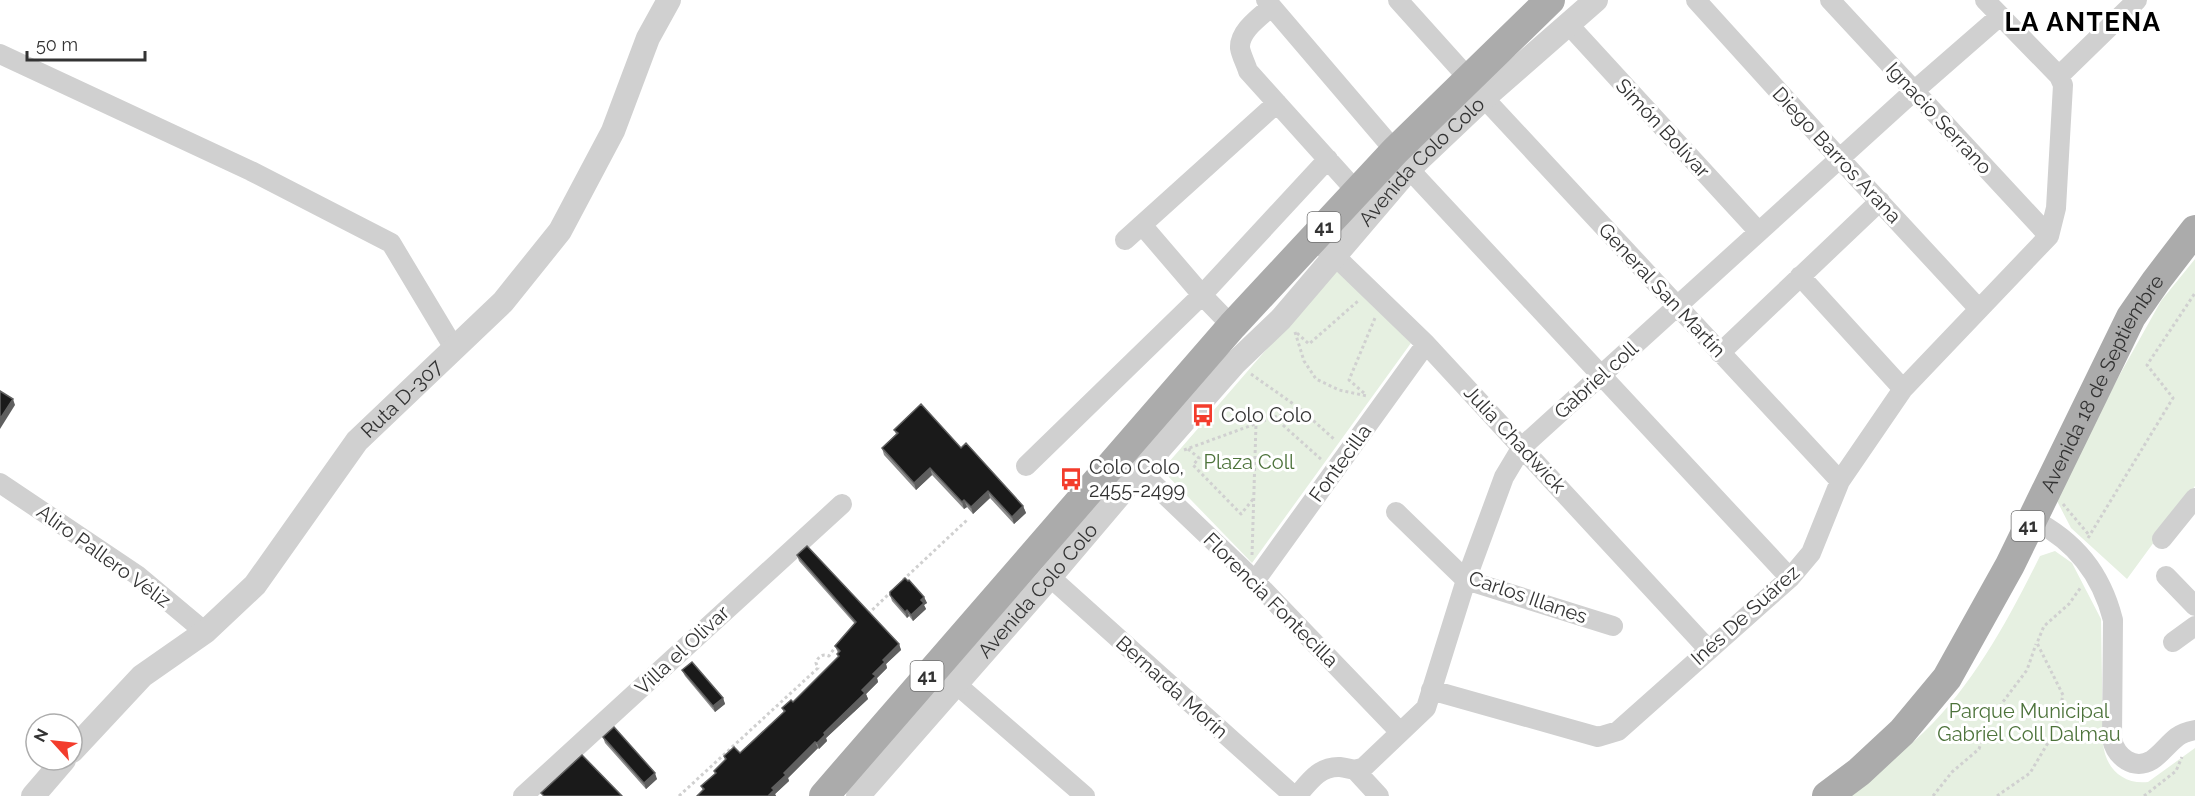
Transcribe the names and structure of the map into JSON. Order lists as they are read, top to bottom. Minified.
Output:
{"streets":{"main road":["Avenida Colo Colo","41","Avenida 18 de Septiembre"],"street":["Ignacio Serrano","Simón Bolívar","Diego Barros Arana","General San Martín","Gabriel coll","Ruta D-307","Julia Chadwick","Fontecilla","Aliro Pallero Véliz","Carlos Illanes","Florencia Fontecilla","Inés De Suárez","Villa el Olivar","Bernarda Morín"]},"crossings":[["Ignacio Serrano","Gabriel coll"],["Ignacio Serrano","Inés De Suárez"],["Simón Bolívar","Avenida Colo Colo"],["Simón Bolívar","Gabriel coll"],["Diego Barros Arana","Gabriel coll"],["Diego Barros Arana","Inés De Suárez"],["Avenida Colo Colo","General San Martín"],["Avenida Colo Colo","Julia Chadwick"],["Avenida Colo Colo","Florencia Fontecilla"],["Avenida Colo Colo","Bernarda Morín"],["General San Martín","Gabriel coll"],["General San Martín","Inés De Suárez"],["Gabriel coll","Julia Chadwick"],["Gabriel coll","Carlos Illanes"],["Gabriel coll","Florencia Fontecilla"],["Gabriel coll","Inés De Suárez"],["Ruta D-307","Aliro Pallero Véliz"],["Julia Chadwick","Fontecilla"],["Julia Chadwick","Inés De Suárez"],["Fontecilla","Florencia Fontecilla"]],"districts":["LA ANTENA"],"parks":["Plaza Coll","Parque Municipal Gabriel Coll Dalmau"],"places":{"bus stop":["Colo Colo","Colo Colo, 2455-2499"]},"scale_bar":"50 m","north":"top left"}
